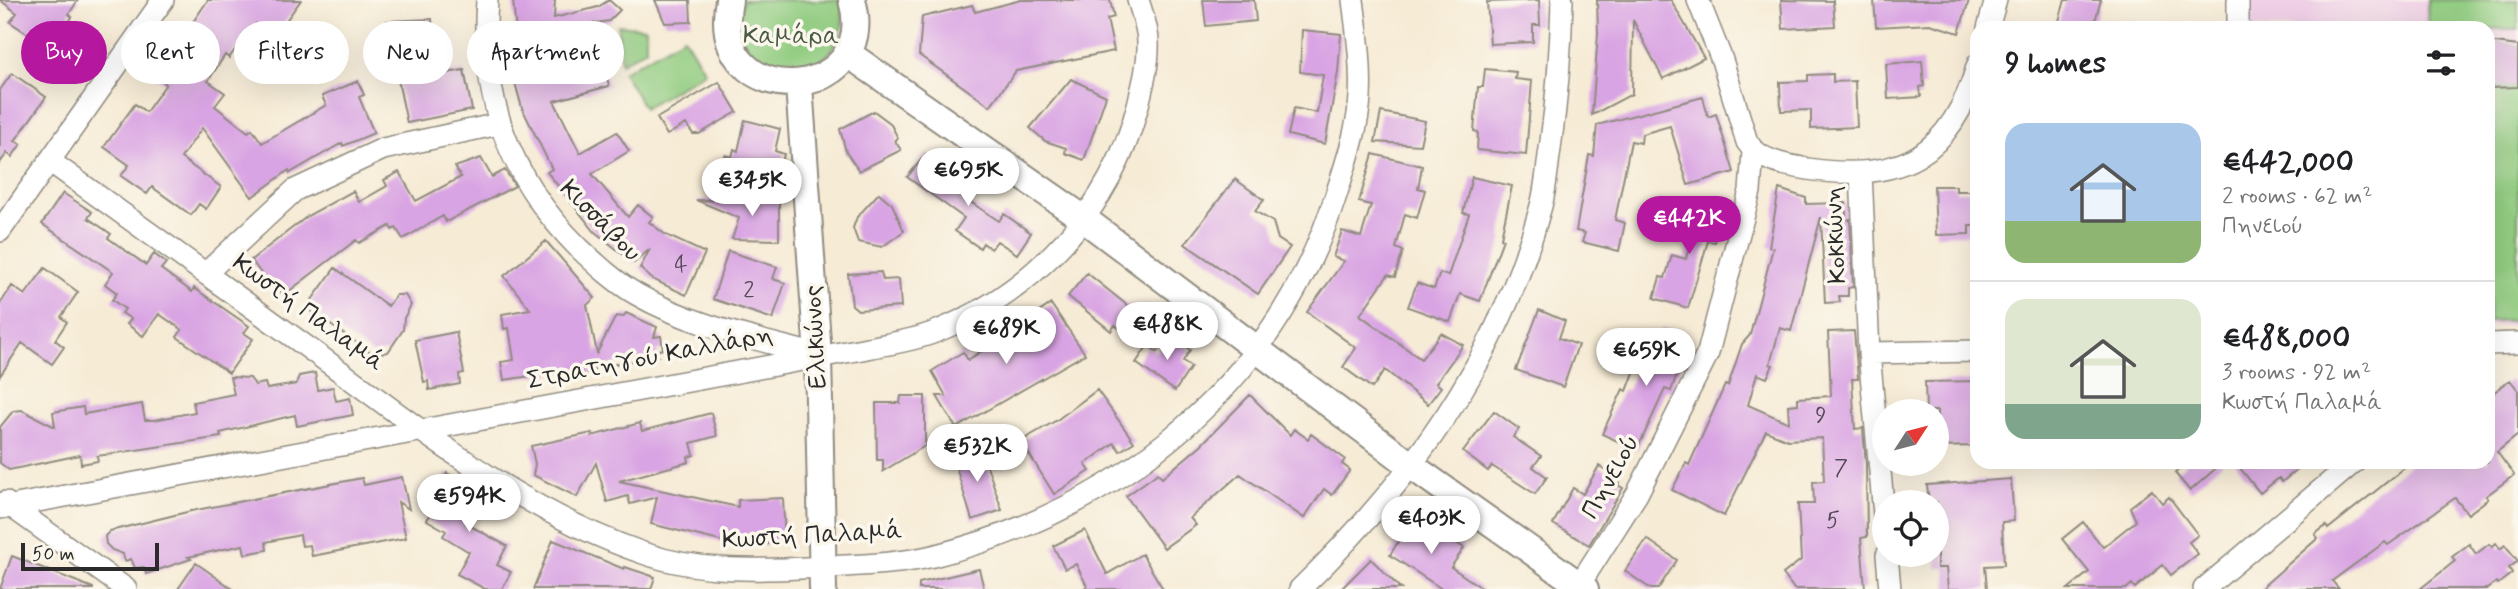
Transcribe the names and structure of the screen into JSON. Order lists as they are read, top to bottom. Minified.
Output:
{"streets":{"street":["Κισσάβου","Κοκκώνη","Κωστή Παλαμά","Ελικώνος","Στρατηγού Καλλάρη","Πηνειού"]},"crossings":[["Κισσάβου","Ελικώνος"],["Κισσάβου","Στρατηγού Καλλάρη"],["Κοκκώνη","Πηνειού"],["Κωστή Παλαμά","Ελικώνος"],["Κωστή Παλαμά","Στρατηγού Καλλάρη"],["Ελικώνος","Στρατηγού Καλλάρη"]],"parks":["Καμάρα"],"house_numbers":["4","2","9","7","5"],"scale_bar":"50 m","north":"top right","page":{"chip":["Buy","Rent","Filters","New","Apartment"],"heading":"9 homes","list":[{"name":"€442,000","note":"2 rooms · 62 m² · Πηνειού"},{"name":"€488,000","note":"3 rooms · 92 m² · Κωστή Παλαμά"}],"price":["€695K","€345K","€442K","€488K","€689K","€659K","€532K","€594K","€403K"],"scale":"50 m"}}
